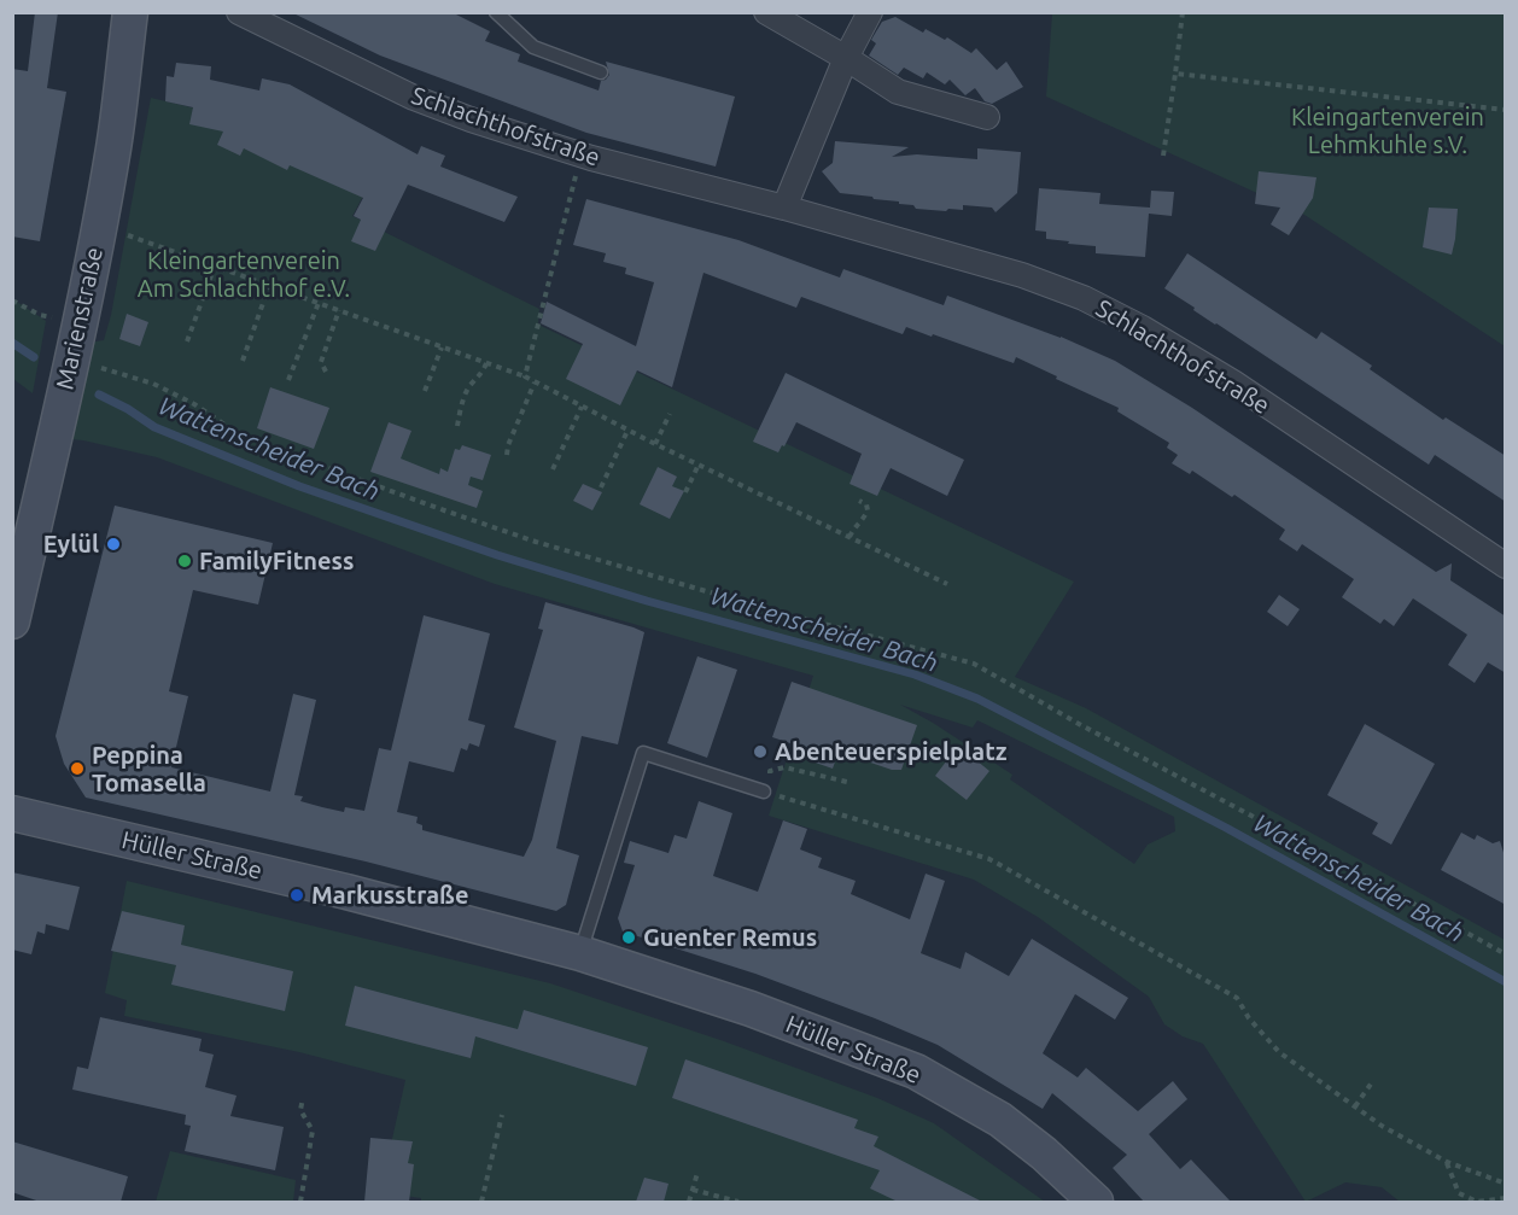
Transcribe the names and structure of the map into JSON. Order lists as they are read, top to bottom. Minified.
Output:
{"streets":{"street":["Schlachthofstraße","Marienstraße","Hüller Straße"]},"water":["Wattenscheider Bach"],"parks":["Kleingartenverein Lehmkuhle s.V.","Kleingartenverein Am Schlachthof e.V."],"places":["Eylül","FamilyFitness","Abenteuerspielplatz","Peppina Tomasella","Markusstraße","Guenter Remus"]}
